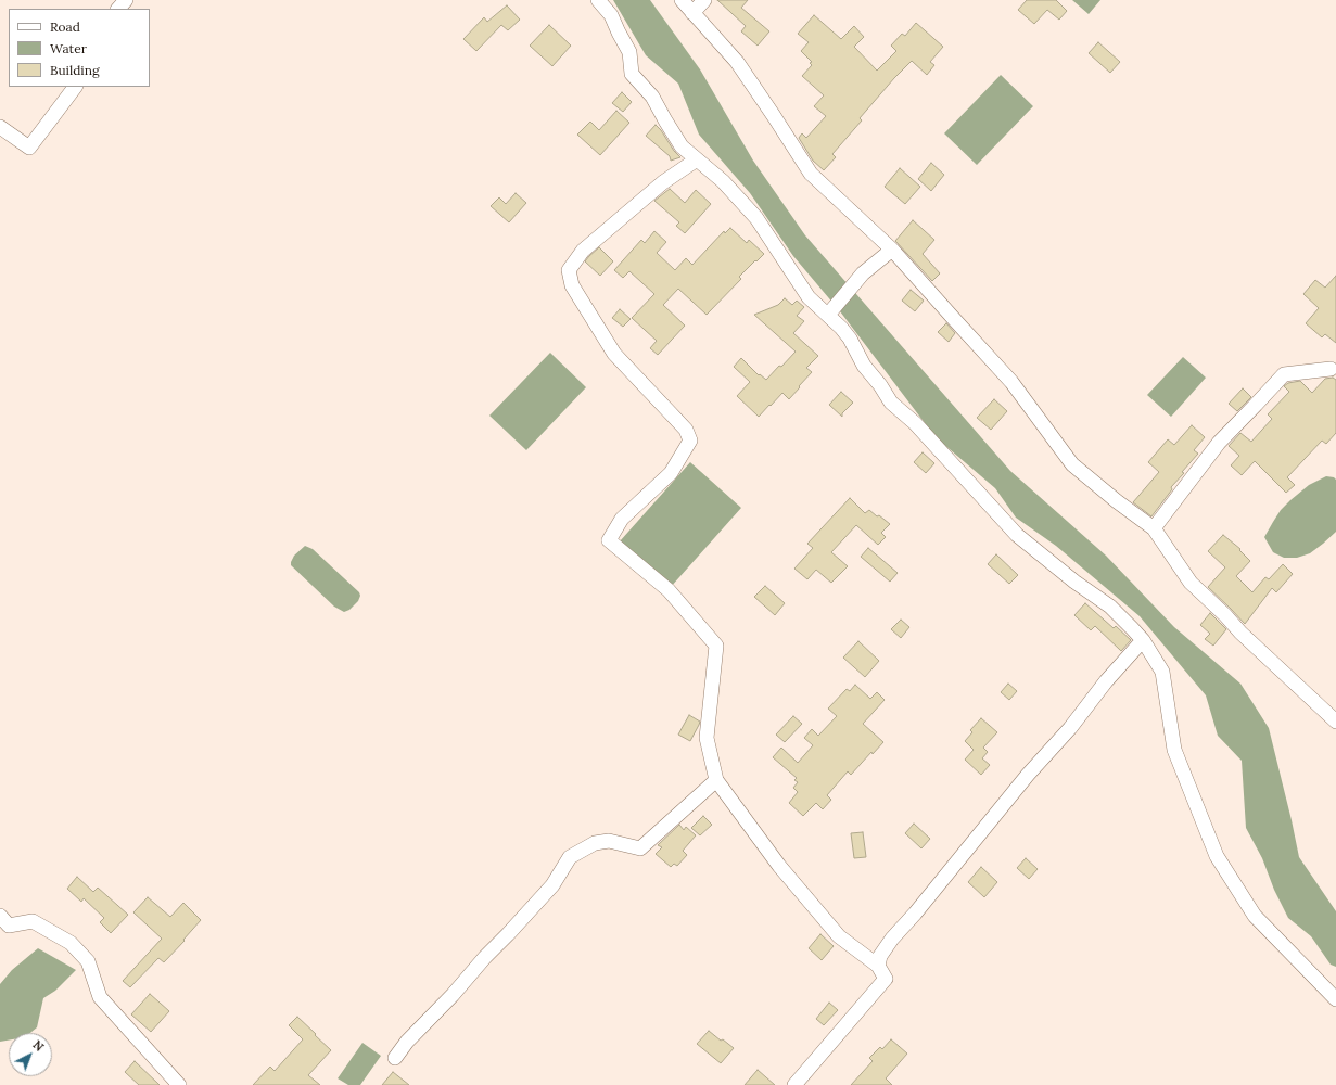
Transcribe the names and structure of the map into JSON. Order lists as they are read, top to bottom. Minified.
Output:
{"legend":["Road","Water","Building"],"north":"top right"}
